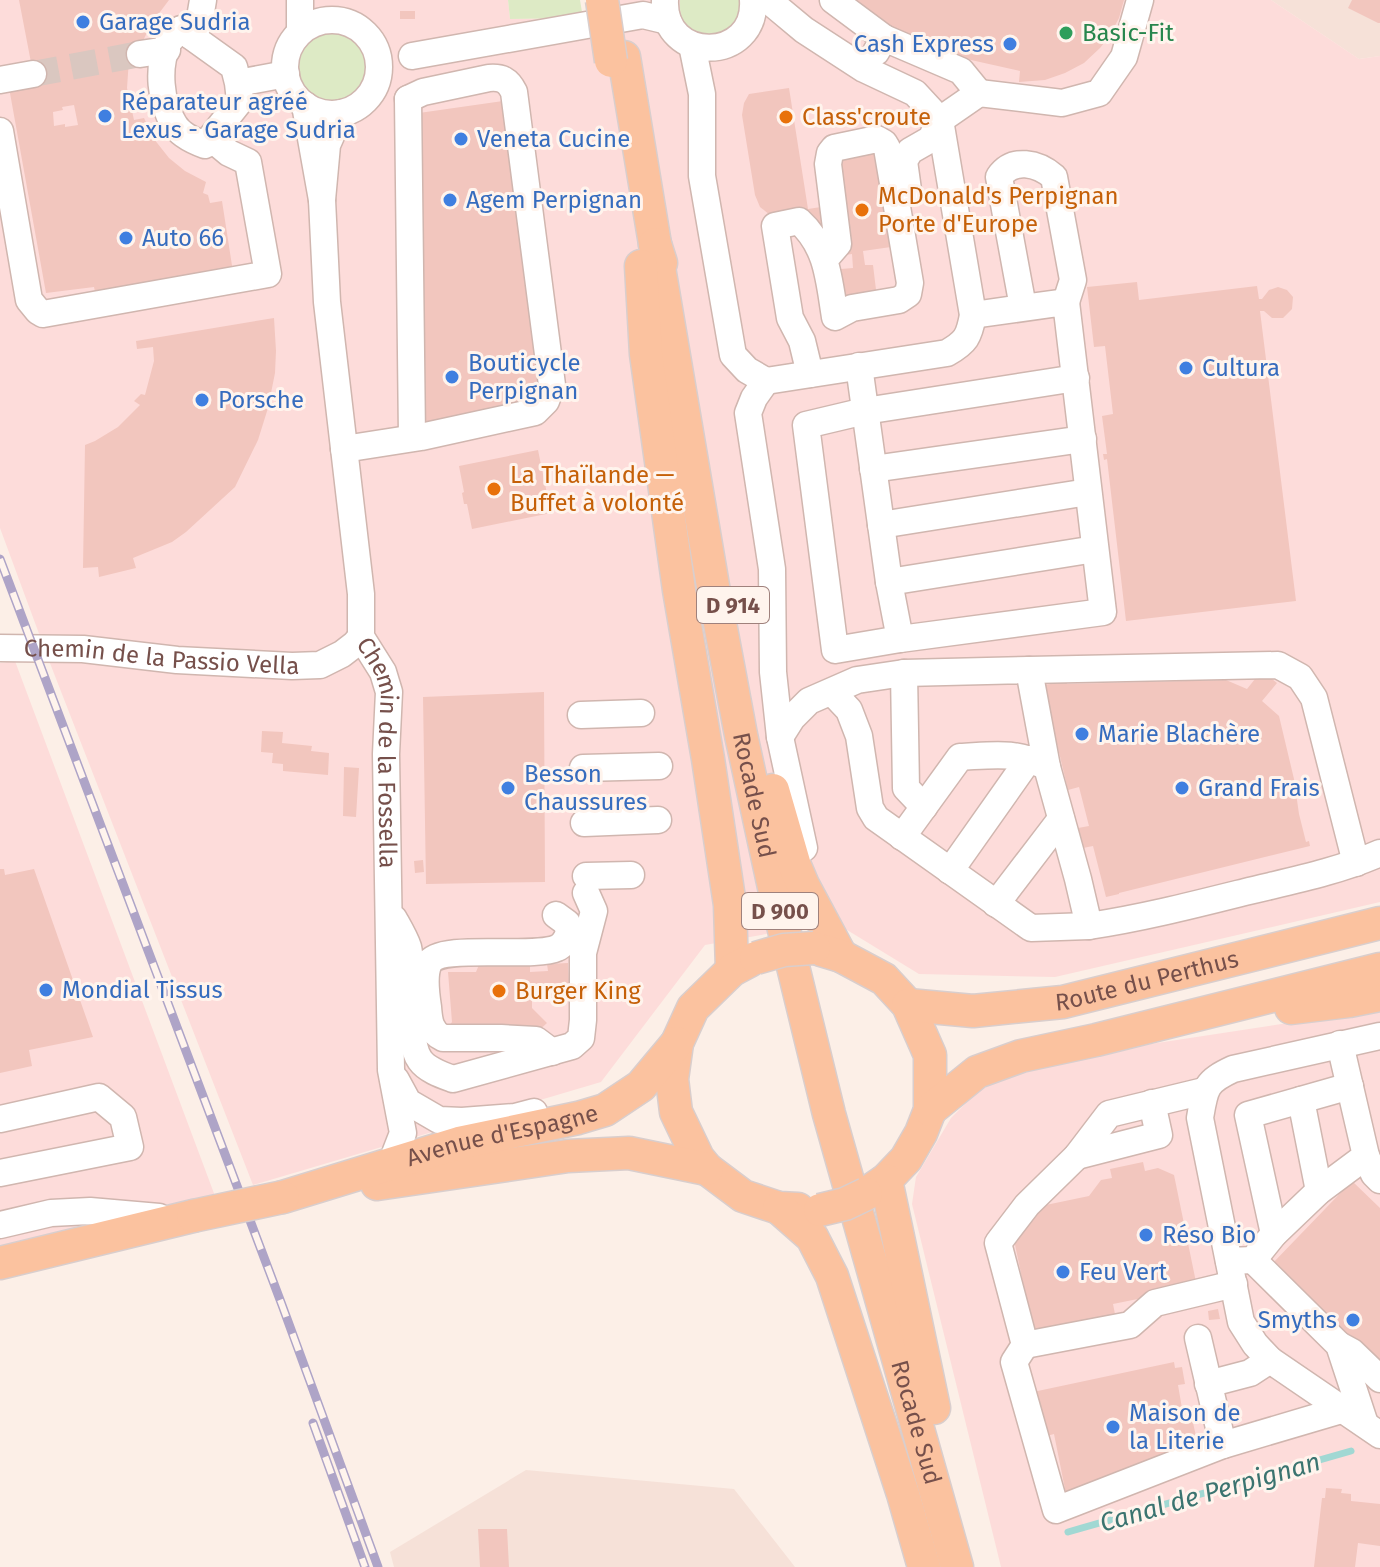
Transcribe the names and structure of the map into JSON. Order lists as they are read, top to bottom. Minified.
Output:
{"streets":{"main road":["D 914","Rocade Sud","D 900","Route du Perthus","Avenue d'Espagne"],"street":["Chemin de la Passio Vella","Chemin de la Fossella"]},"crossings":[["D 914","Rocade Sud"],["D 914","Route du Perthus"],["D 914","Avenue d'Espagne"],["Chemin de la Passio Vella","Chemin de la Fossella"],["Chemin de la Fossella","Avenue d'Espagne"],["Rocade Sud","Route du Perthus"],["Rocade Sud","Avenue d'Espagne"],["Route du Perthus","Avenue d'Espagne"]],"water":["Canal de Perpignan"],"places":["Garage Sudria","Basic-Fit","Cash Express","Réparateur agréé Lexus - Garage Sudria","Class'croute","Veneta Cucine","Agem Perpignan","McDonald's Perpignan Porte d'Europe","Auto 66","Cultura","Bouticycle Perpignan","Porsche","La Thaïlande — Buffet à volonté","Marie Blachère","Besson Chaussures","Grand Frais","Mondial Tissus","Burger King","Réso Bio","Feu Vert","Smyths","Maison de la Literie"]}
